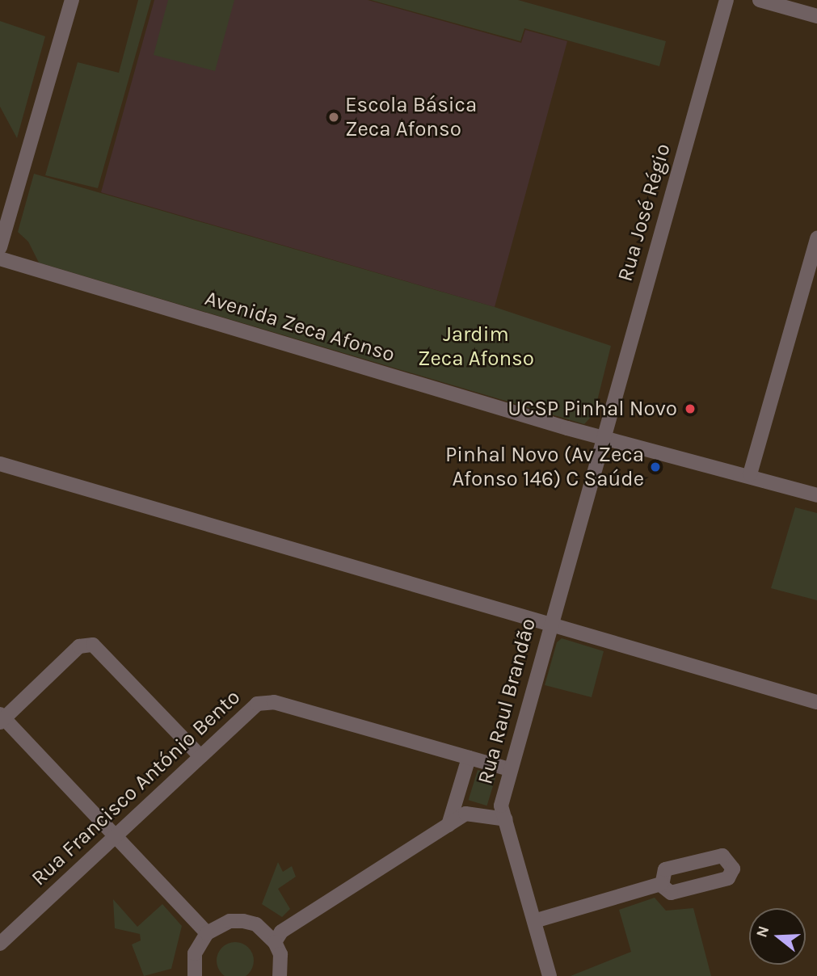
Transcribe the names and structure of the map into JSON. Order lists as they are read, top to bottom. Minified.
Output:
{"streets":{"street":["Rua José Régio","Avenida Zeca Afonso","Rua Raul Brandão","Rua Francisco António Bento"]},"crossings":[["Rua José Régio","Avenida Zeca Afonso"],["Rua José Régio","Rua Raul Brandão"],["Avenida Zeca Afonso","Rua Raul Brandão"],["Rua Raul Brandão","Rua Francisco António Bento"]],"parks":["Jardim Zeca Afonso"],"places":["Escola Básica Zeca Afonso","UCSP Pinhal Novo","Pinhal Novo (Av Zeca Afonso 146) C Saúde"],"north":"left"}
